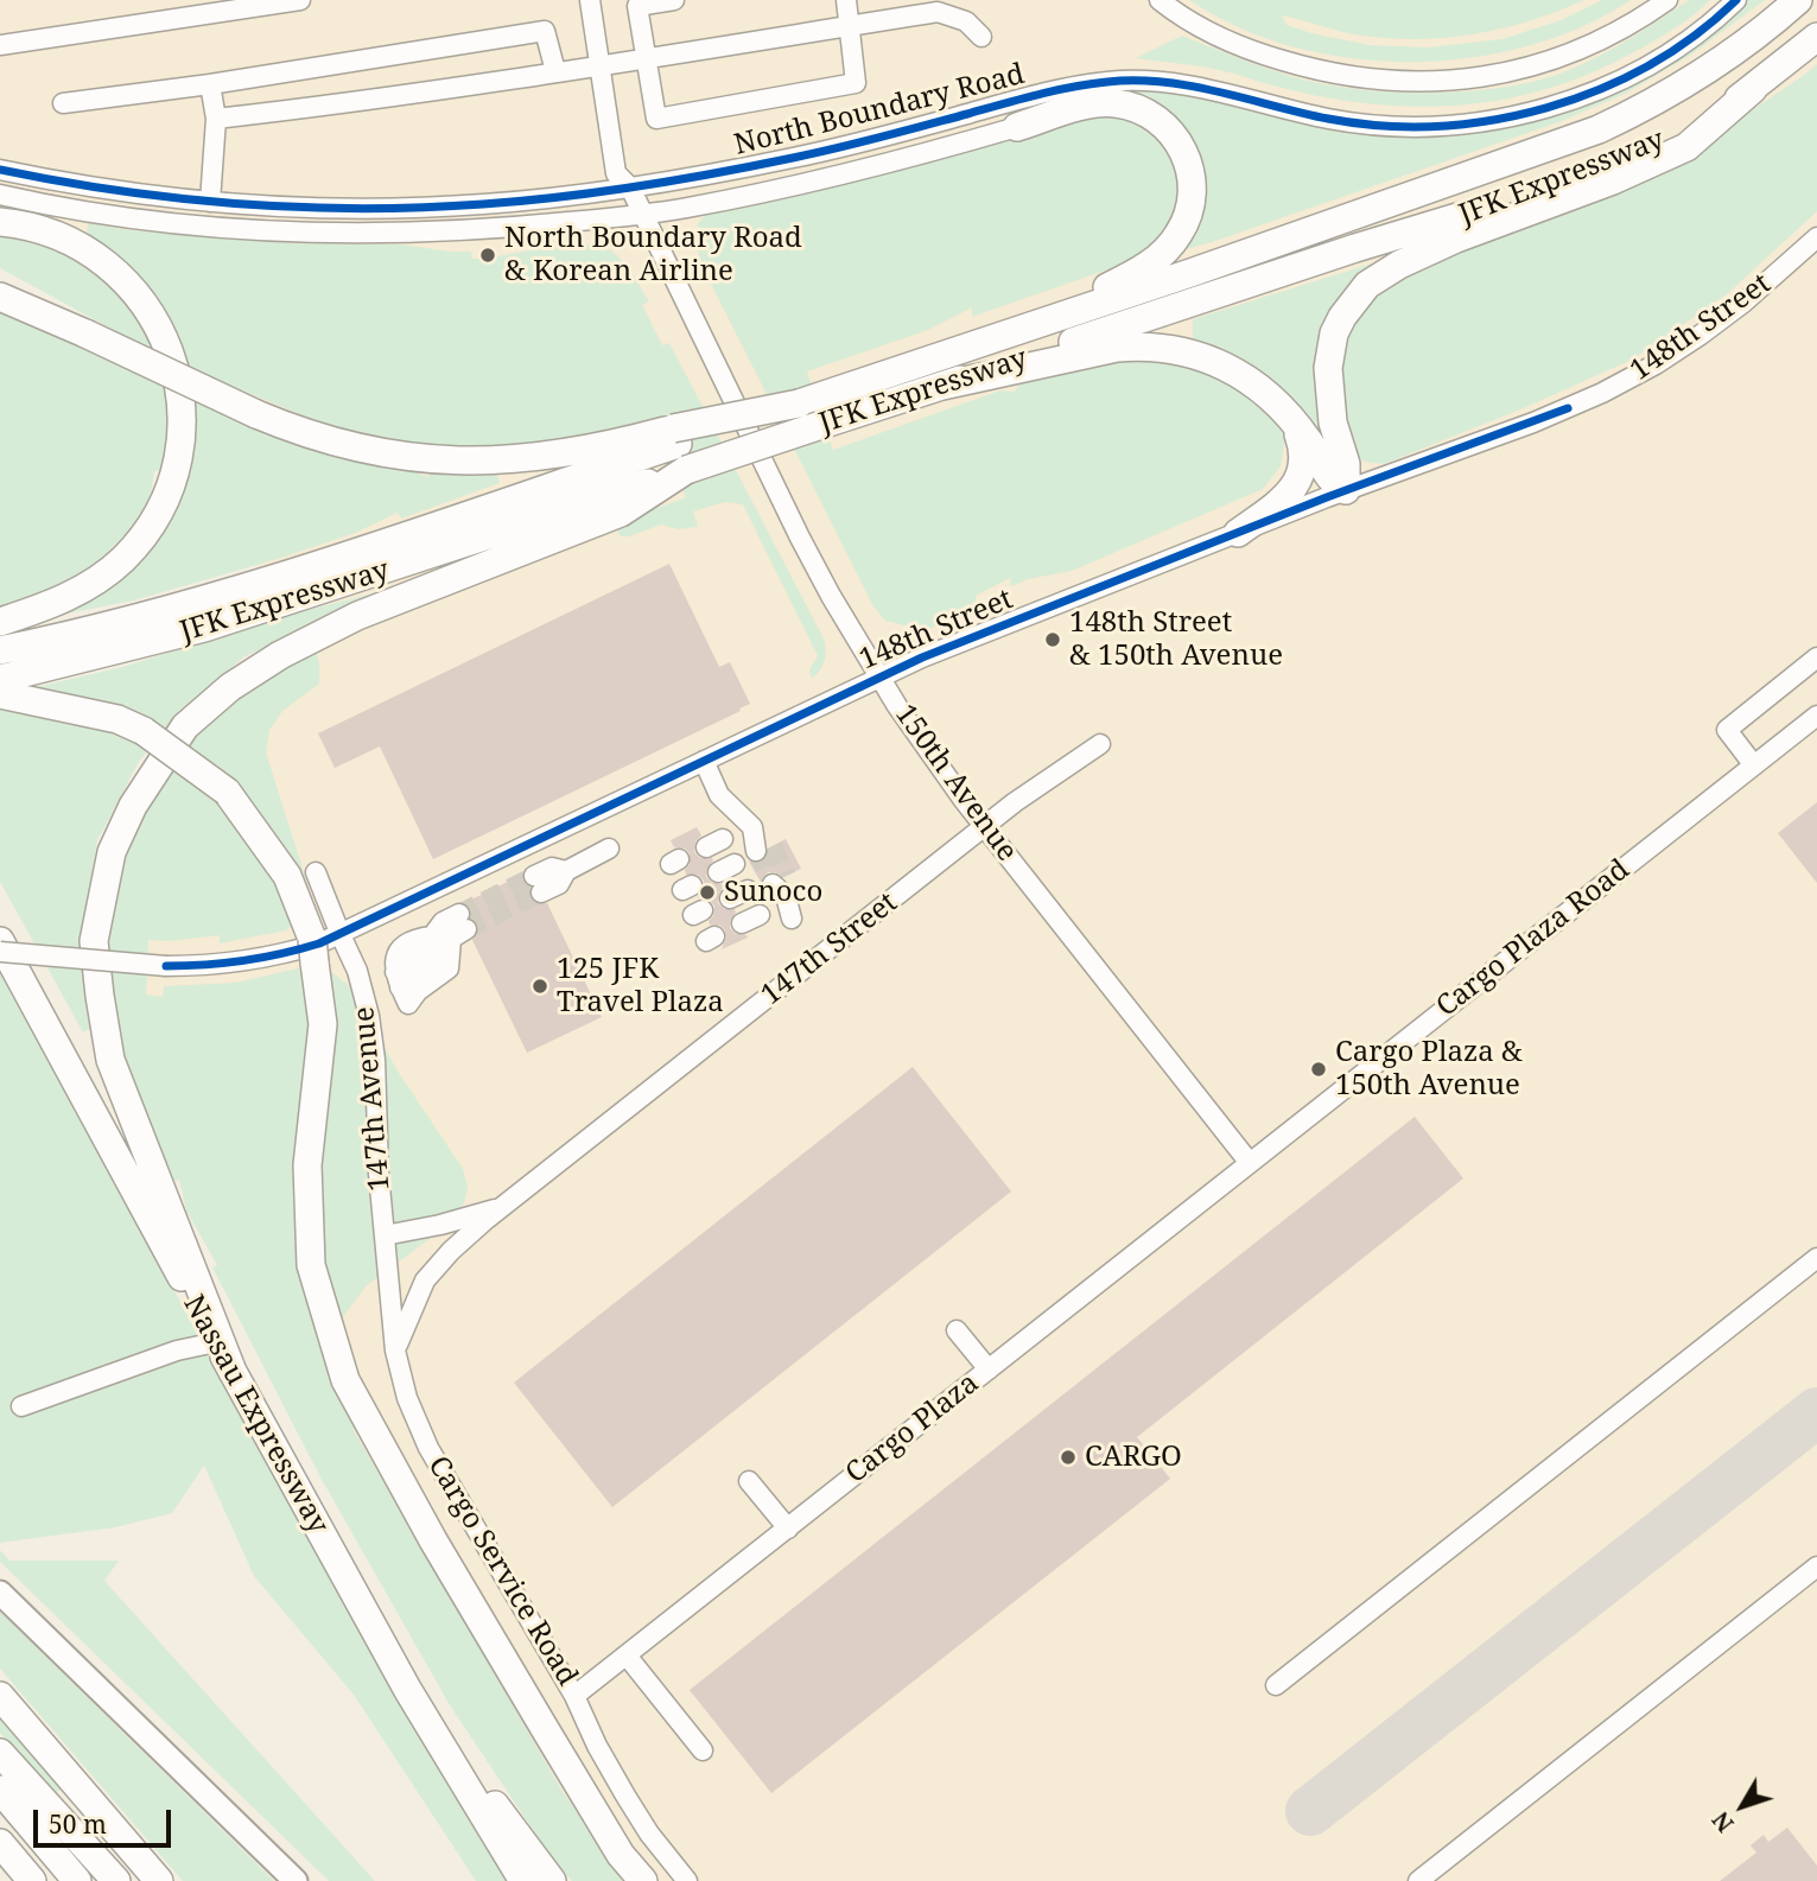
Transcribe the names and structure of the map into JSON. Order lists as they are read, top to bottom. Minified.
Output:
{"streets":{"highway":["JFK Expressway","Nassau Expressway"],"street":["North Boundary Road","148th Street","150th Avenue","Cargo Plaza Road","147th Street","147th Avenue","Cargo Plaza","Cargo Service Road"]},"crossings":[["North Boundary Road","150th Avenue"],["148th Street","150th Avenue"],["148th Street","147th Avenue"],["150th Avenue","Cargo Plaza Road"],["150th Avenue","147th Street"],["150th Avenue","Cargo Plaza"],["Cargo Plaza Road","Cargo Plaza"],["147th Street","147th Avenue"],["147th Street","Cargo Service Road"],["147th Avenue","Cargo Service Road"],["Cargo Plaza","Cargo Service Road"]],"places":["North Boundary Road & Korean Airline","148th Street & 150th Avenue","Sunoco","125 JFK Travel Plaza","Cargo Plaza & 150th Avenue","CARGO"],"scale_bar":"50 m","north":"bottom left"}
